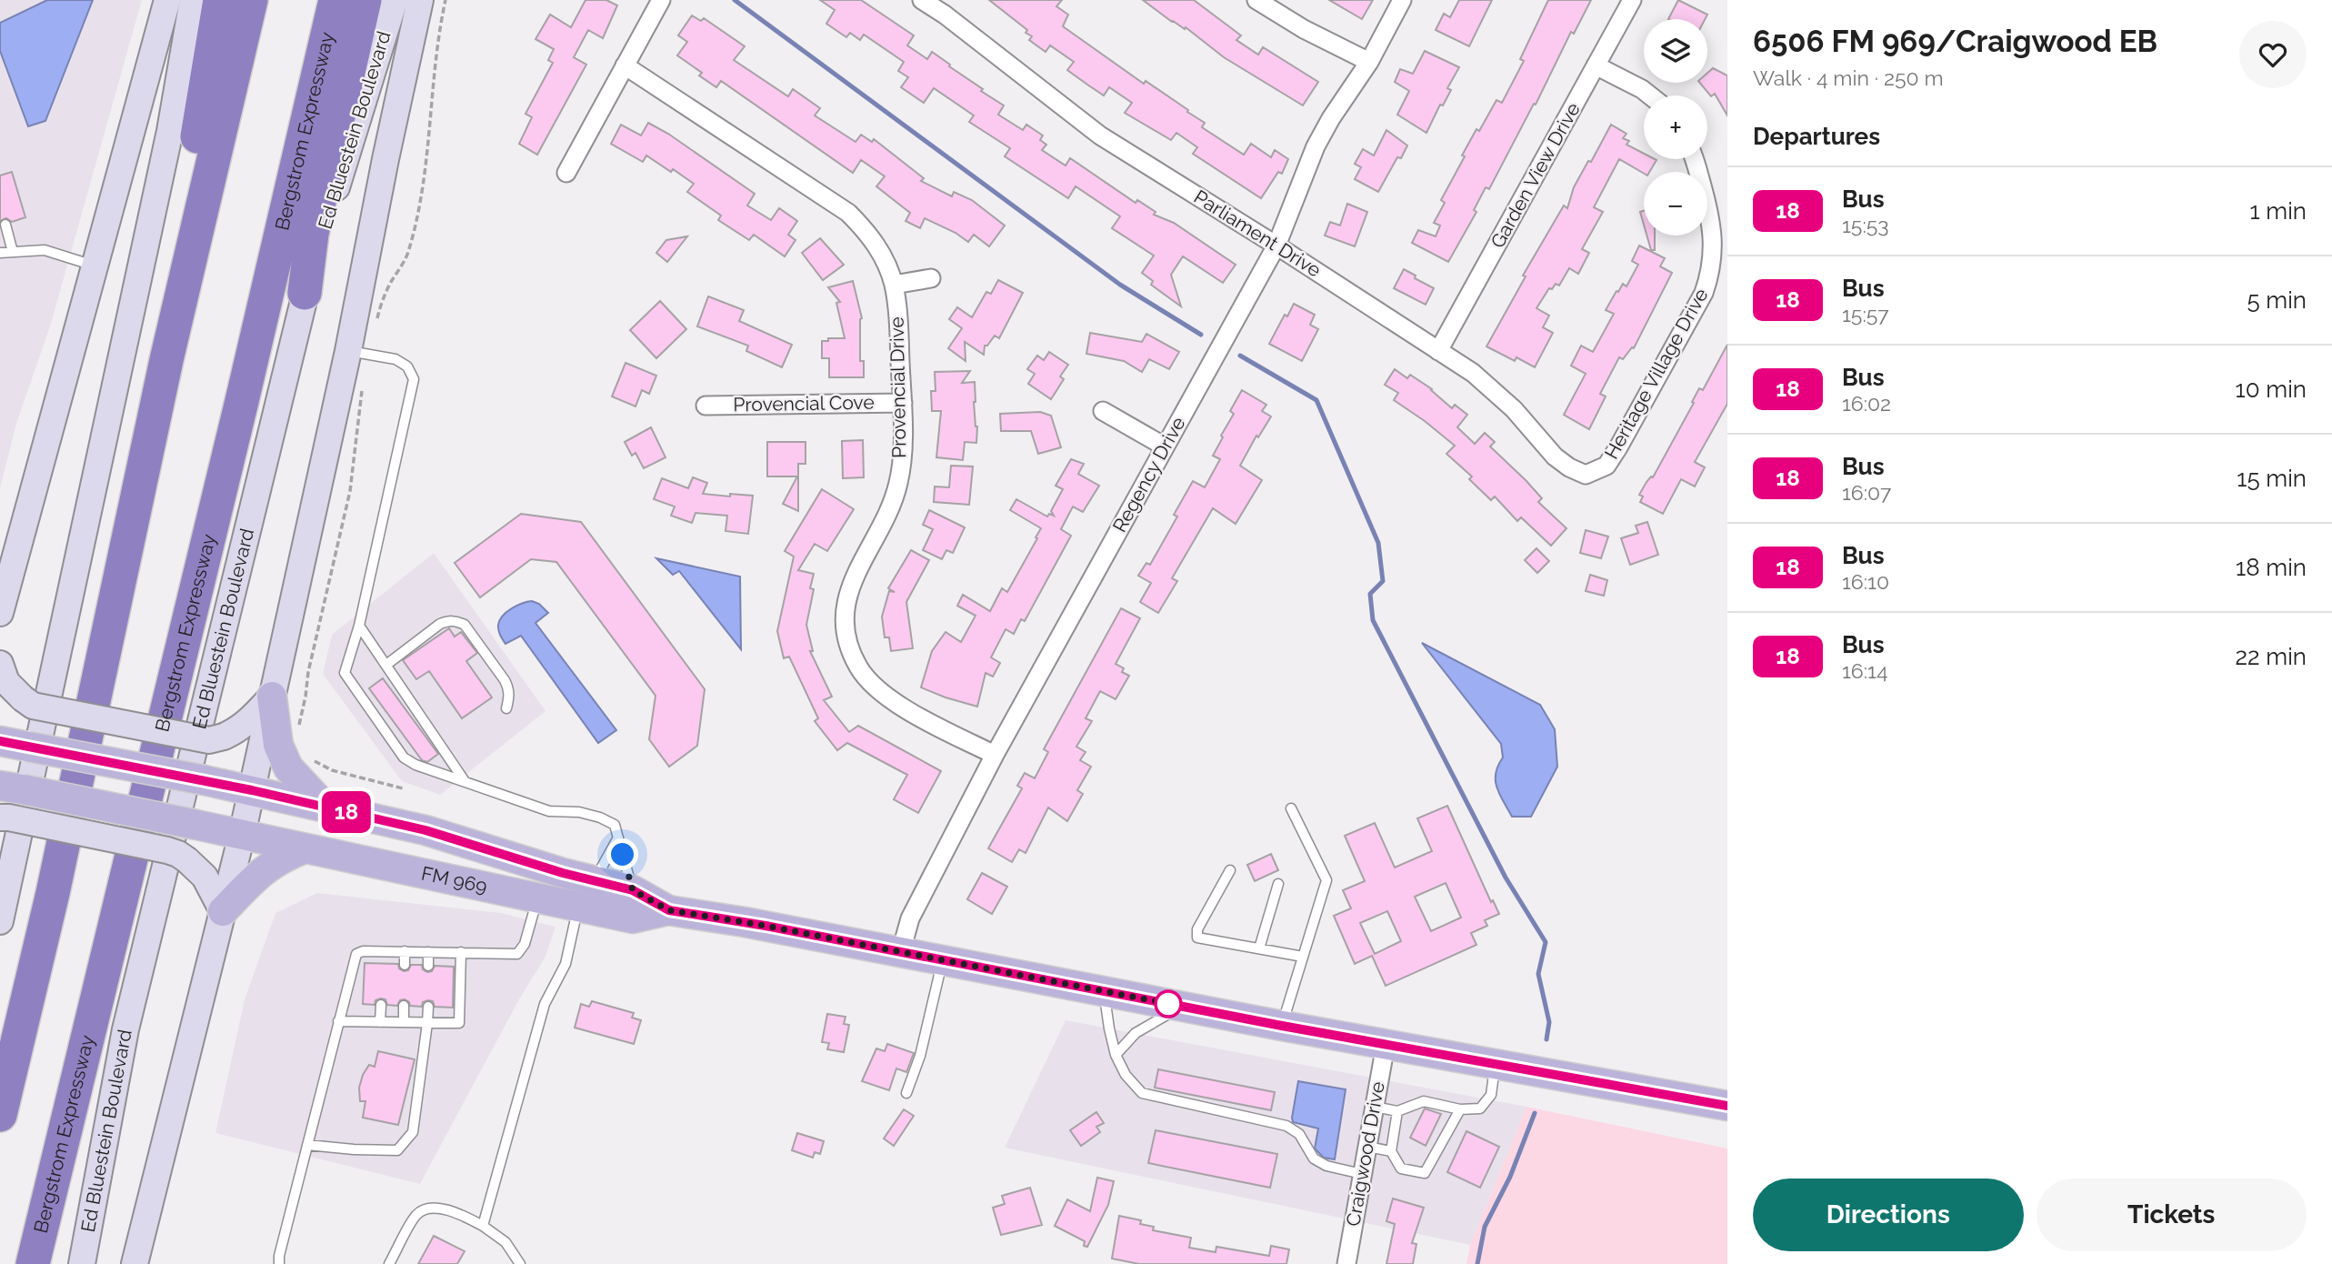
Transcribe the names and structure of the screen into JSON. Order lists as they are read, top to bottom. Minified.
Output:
{"streets":{"highway":["Bergstrom Expressway"],"main road":["Ed Bluestein Boulevard","FM 969"],"street":["Garden View Drive","Parliament Drive","Heritage Village Drive","Provencial Drive","Provencial Cove","Regency Drive","Craigwood Drive"]},"crossings":[["Ed Bluestein Boulevard","FM 969"],["Garden View Drive","Parliament Drive"],["Parliament Drive","Heritage Village Drive"],["Parliament Drive","Regency Drive"],["Provencial Drive","Provencial Cove"],["Provencial Drive","Regency Drive"],["Regency Drive","FM 969"],["FM 969","Craigwood Drive"]],"lines":["bus line 18"],"page":{"on_map":"18","heading":[["6506 FM 969/Craigwood EB","Walk · 4 min · 250 m"],"Departures"],"map_buttons":["+","−"],"list":[{"mark":"18","name":"Bus","note":"15:53","value":"1 min"},{"mark":"18","name":"Bus","note":"15:57","value":"5 min"},{"mark":"18","name":"Bus","note":"16:02","value":"10 min"},{"mark":"18","name":"Bus","note":"16:07","value":"15 min"},{"mark":"18","name":"Bus","note":"16:10","value":"18 min"},{"mark":"18","name":"Bus","note":"16:14","value":"22 min"}],"buttons":["Directions","Tickets"]}}
